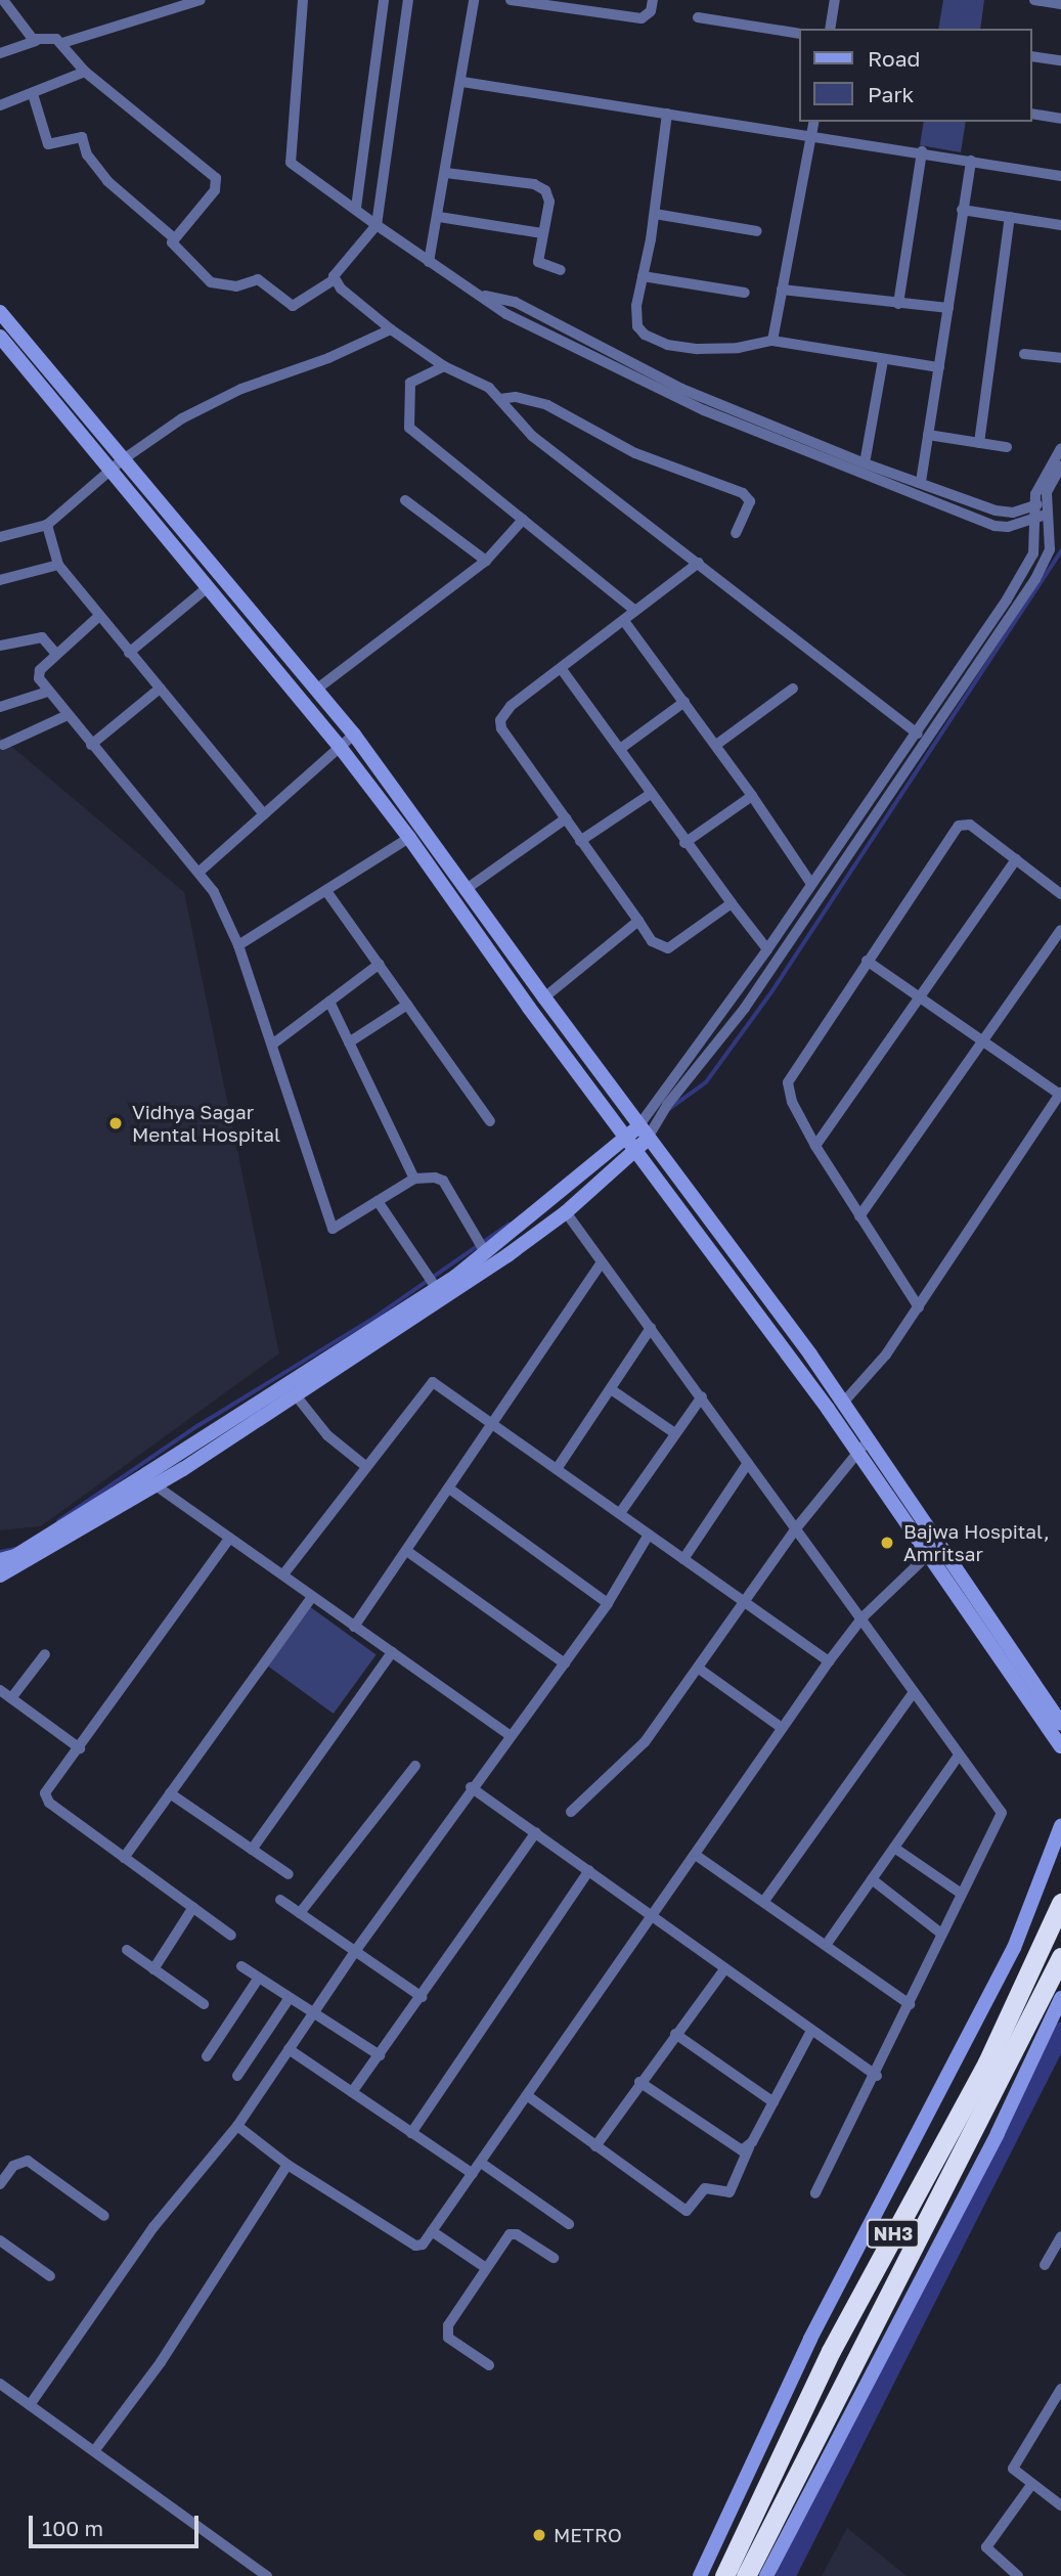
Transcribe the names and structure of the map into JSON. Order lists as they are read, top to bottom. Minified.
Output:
{"streets":{"highway":["NH3"]},"places":["Vidhya Sagar Mental Hospital","Bajwa Hospital, Amritsar","METRO"],"legend":["Road","Park"],"scale_bar":"100 m"}
